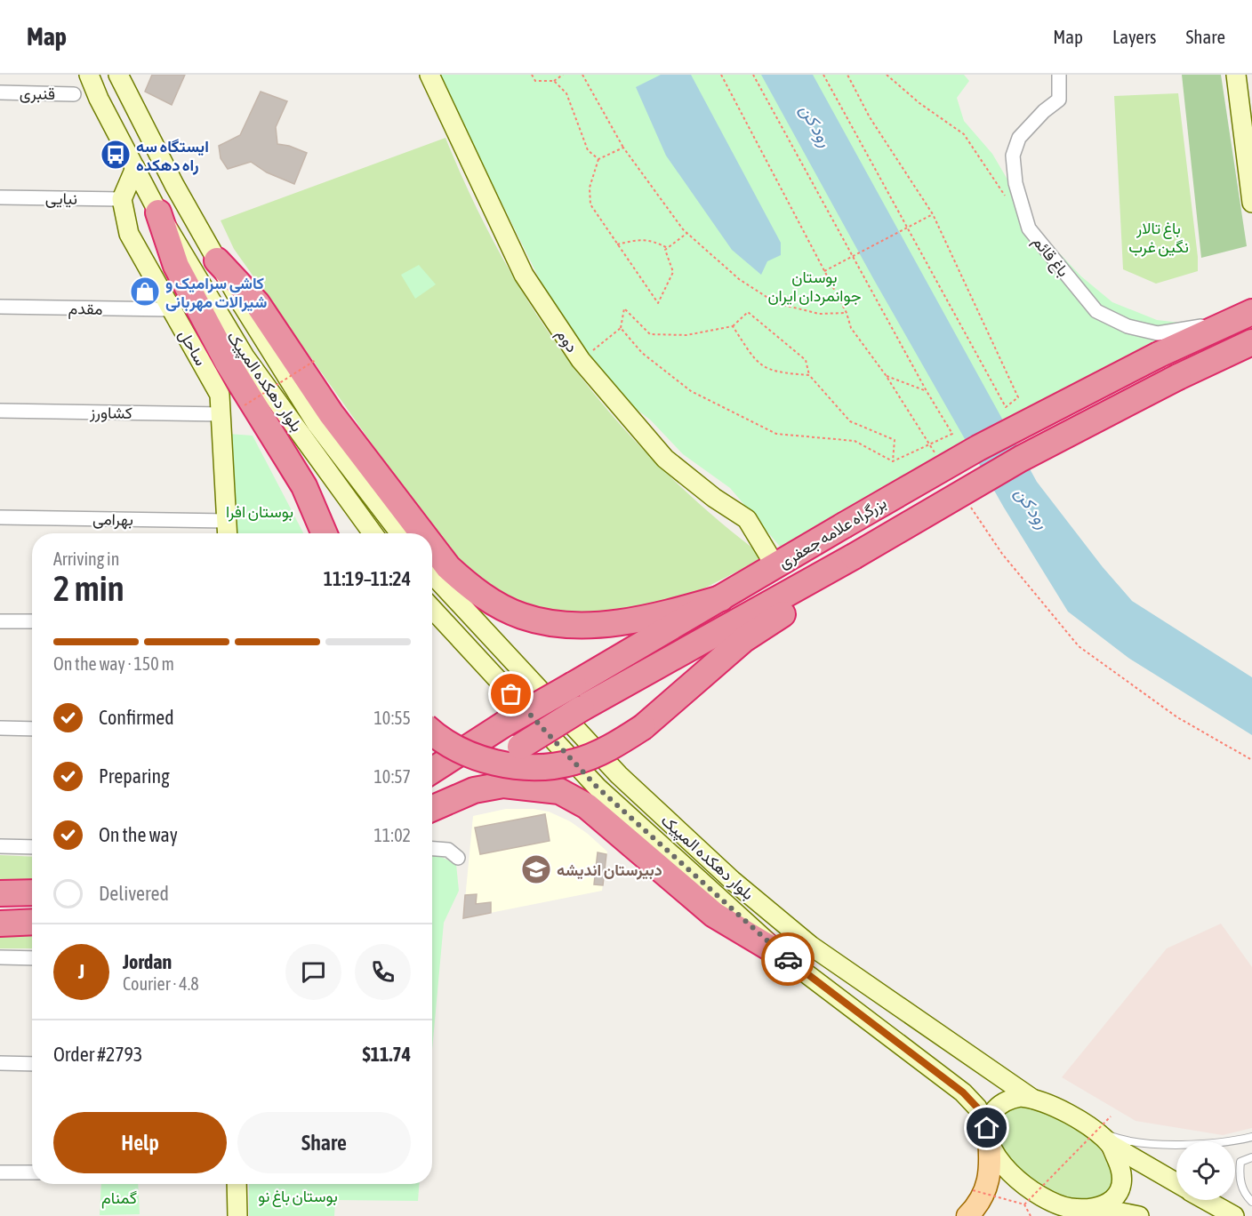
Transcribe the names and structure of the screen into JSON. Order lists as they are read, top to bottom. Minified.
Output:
{"streets":{"highway":["بزرگراه علامه جعفری"],"main road":["دوم","ساحل","بلوار دهکده المپیک"],"street":["قنبری","نیایی","باغ قائم","مقدم","کشاورز","بهرامی"]},"crossings":[["نیایی","ساحل"],["باغ قائم","بزرگراه علامه جعفری"],["مقدم","ساحل"],["ساحل","کشاورز"],["ساحل","بهرامی"]],"water":["رود کن"],"parks":["باغ تالار نگین غرب","بوستان جوانمردان ایران","بوستان افرا","بوستان باغ نو","گمنام"],"places":{"bus stop":["ایستگاه سه راه دهکده"],"shop":["کاشی سرامیک و شیرالات مهربانی"],"school or university":["دبیرستان اندیشه"]},"page":{"header":"Map","nav":["Map","Layers","Share"],"heading":["2 min","Arriving in","11:19–11:24"],"panel":["Jordan","Courier · 4.8","Order #2793","$11.74"],"bar":"On the way · 150 m","list":[["Confirmed","10:55"],["Preparing","10:57"],["On the way","11:02"],"Delivered"],"round":"J","buttons":["Help","Share"]}}
